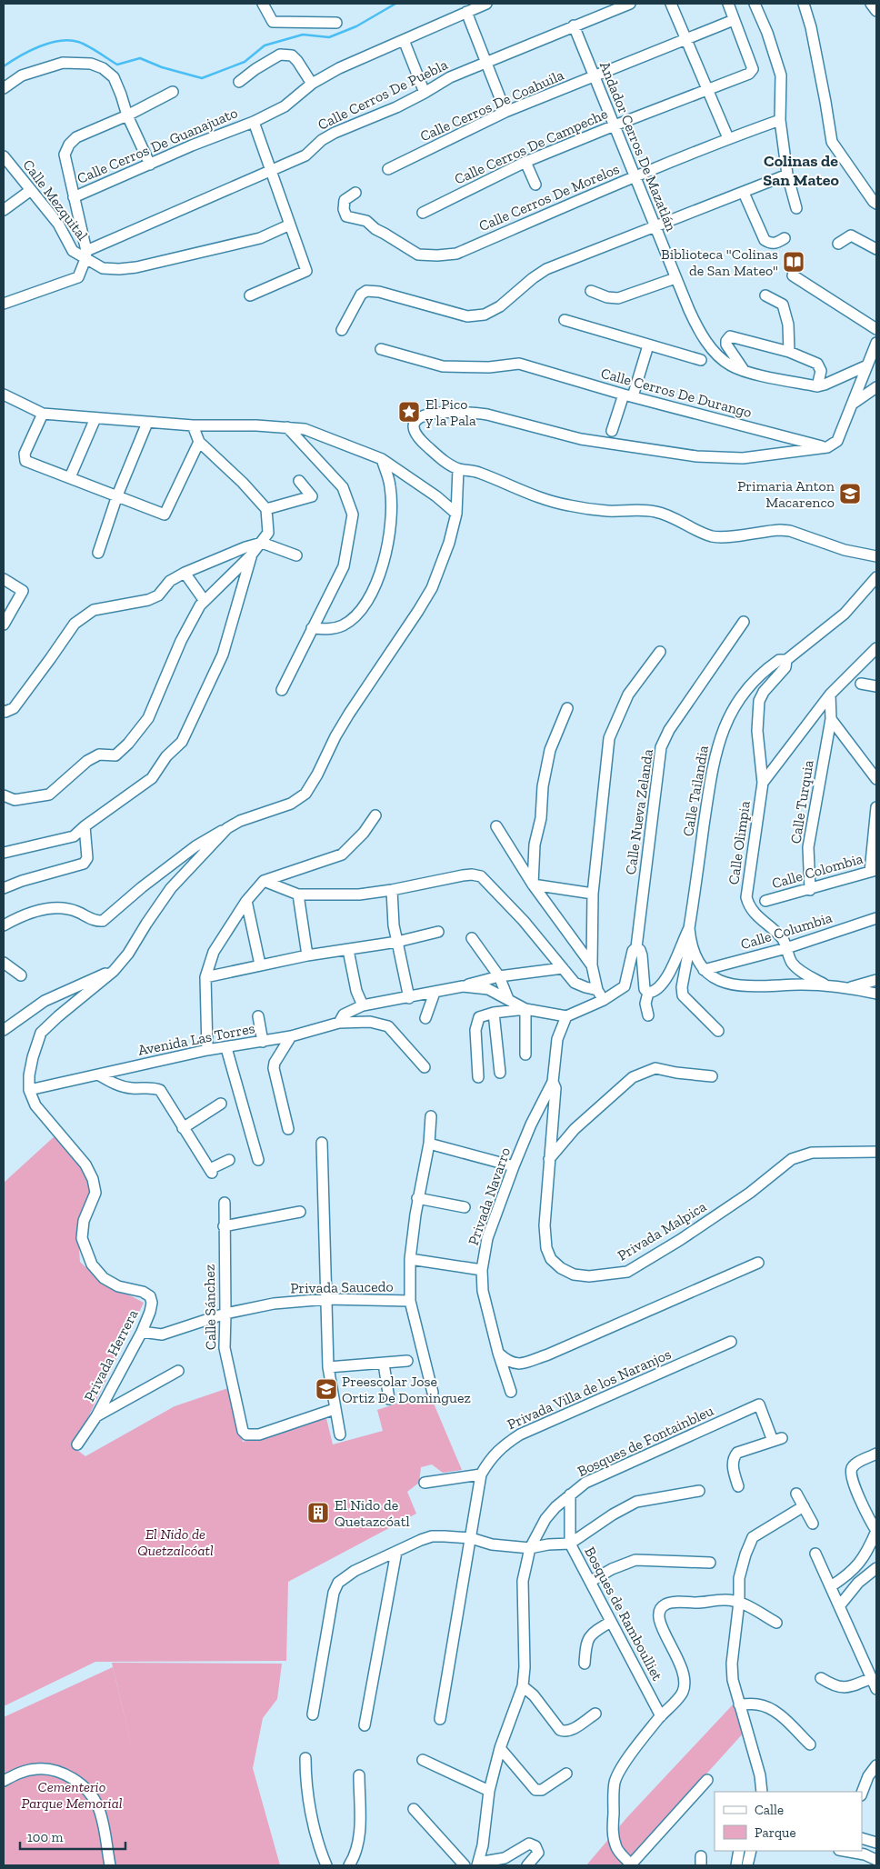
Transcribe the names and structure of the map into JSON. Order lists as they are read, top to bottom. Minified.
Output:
{"streets":{"street":["Calle Cerros De Puebla","Calle Cerros De Coahuila","Calle Cerros De Guanajuato","Calle Cerros De Campeche","Andador Cerros De Mazatlán","Calle Cerros De Morelos","Calle Mezquital","Calle Cerros De Durango","Calle Tailandia","Calle Turquia","Calle Nueva Zelanda","Calle Olimpia","Calle Colombia","Calle Columbia","Avenida Las Torres","Privada Navarro","Privada Malpica","Privada Saucedo","Calle Sánchez","Privada Herrera","Privada Villa de los Naranjos","Bosques de Fontainbleu","Bosques de Ramboulliet"]},"crossings":[["Calle Cerros De Puebla","Calle Cerros De Guanajuato"],["Calle Cerros De Puebla","Andador Cerros De Mazatlán"],["Calle Cerros De Puebla","Calle Mezquital"],["Calle Cerros De Coahuila","Calle Cerros De Campeche"],["Calle Cerros De Coahuila","Andador Cerros De Mazatlán"],["Calle Cerros De Guanajuato","Calle Mezquital"],["Calle Cerros De Campeche","Andador Cerros De Mazatlán"],["Andador Cerros De Mazatlán","Calle Cerros De Morelos"],["Calle Turquia","Calle Colombia"],["Calle Olimpia","Calle Columbia"],["Avenida Las Torres","Privada Herrera"],["Privada Navarro","Privada Malpica"],["Privada Saucedo","Calle Sánchez"],["Privada Saucedo","Privada Herrera"],["Bosques de Fontainbleu","Bosques de Ramboulliet"]],"districts":["Colinas de San Mateo"],"parks":["El Nido de Quetzalcóatl","Cementerio Parque Memorial"],"places":{"library":["Biblioteca \"Colinas de San Mateo\""],"place":["El Pico y la Pala"],"school or university":["Primaria Anton Macarenco","Preescolar Jose Ortiz De Dominguez"],"building":["El Nido de Quetazcóatl"]},"legend":["Calle","Parque"],"scale_bar":"100 m"}
